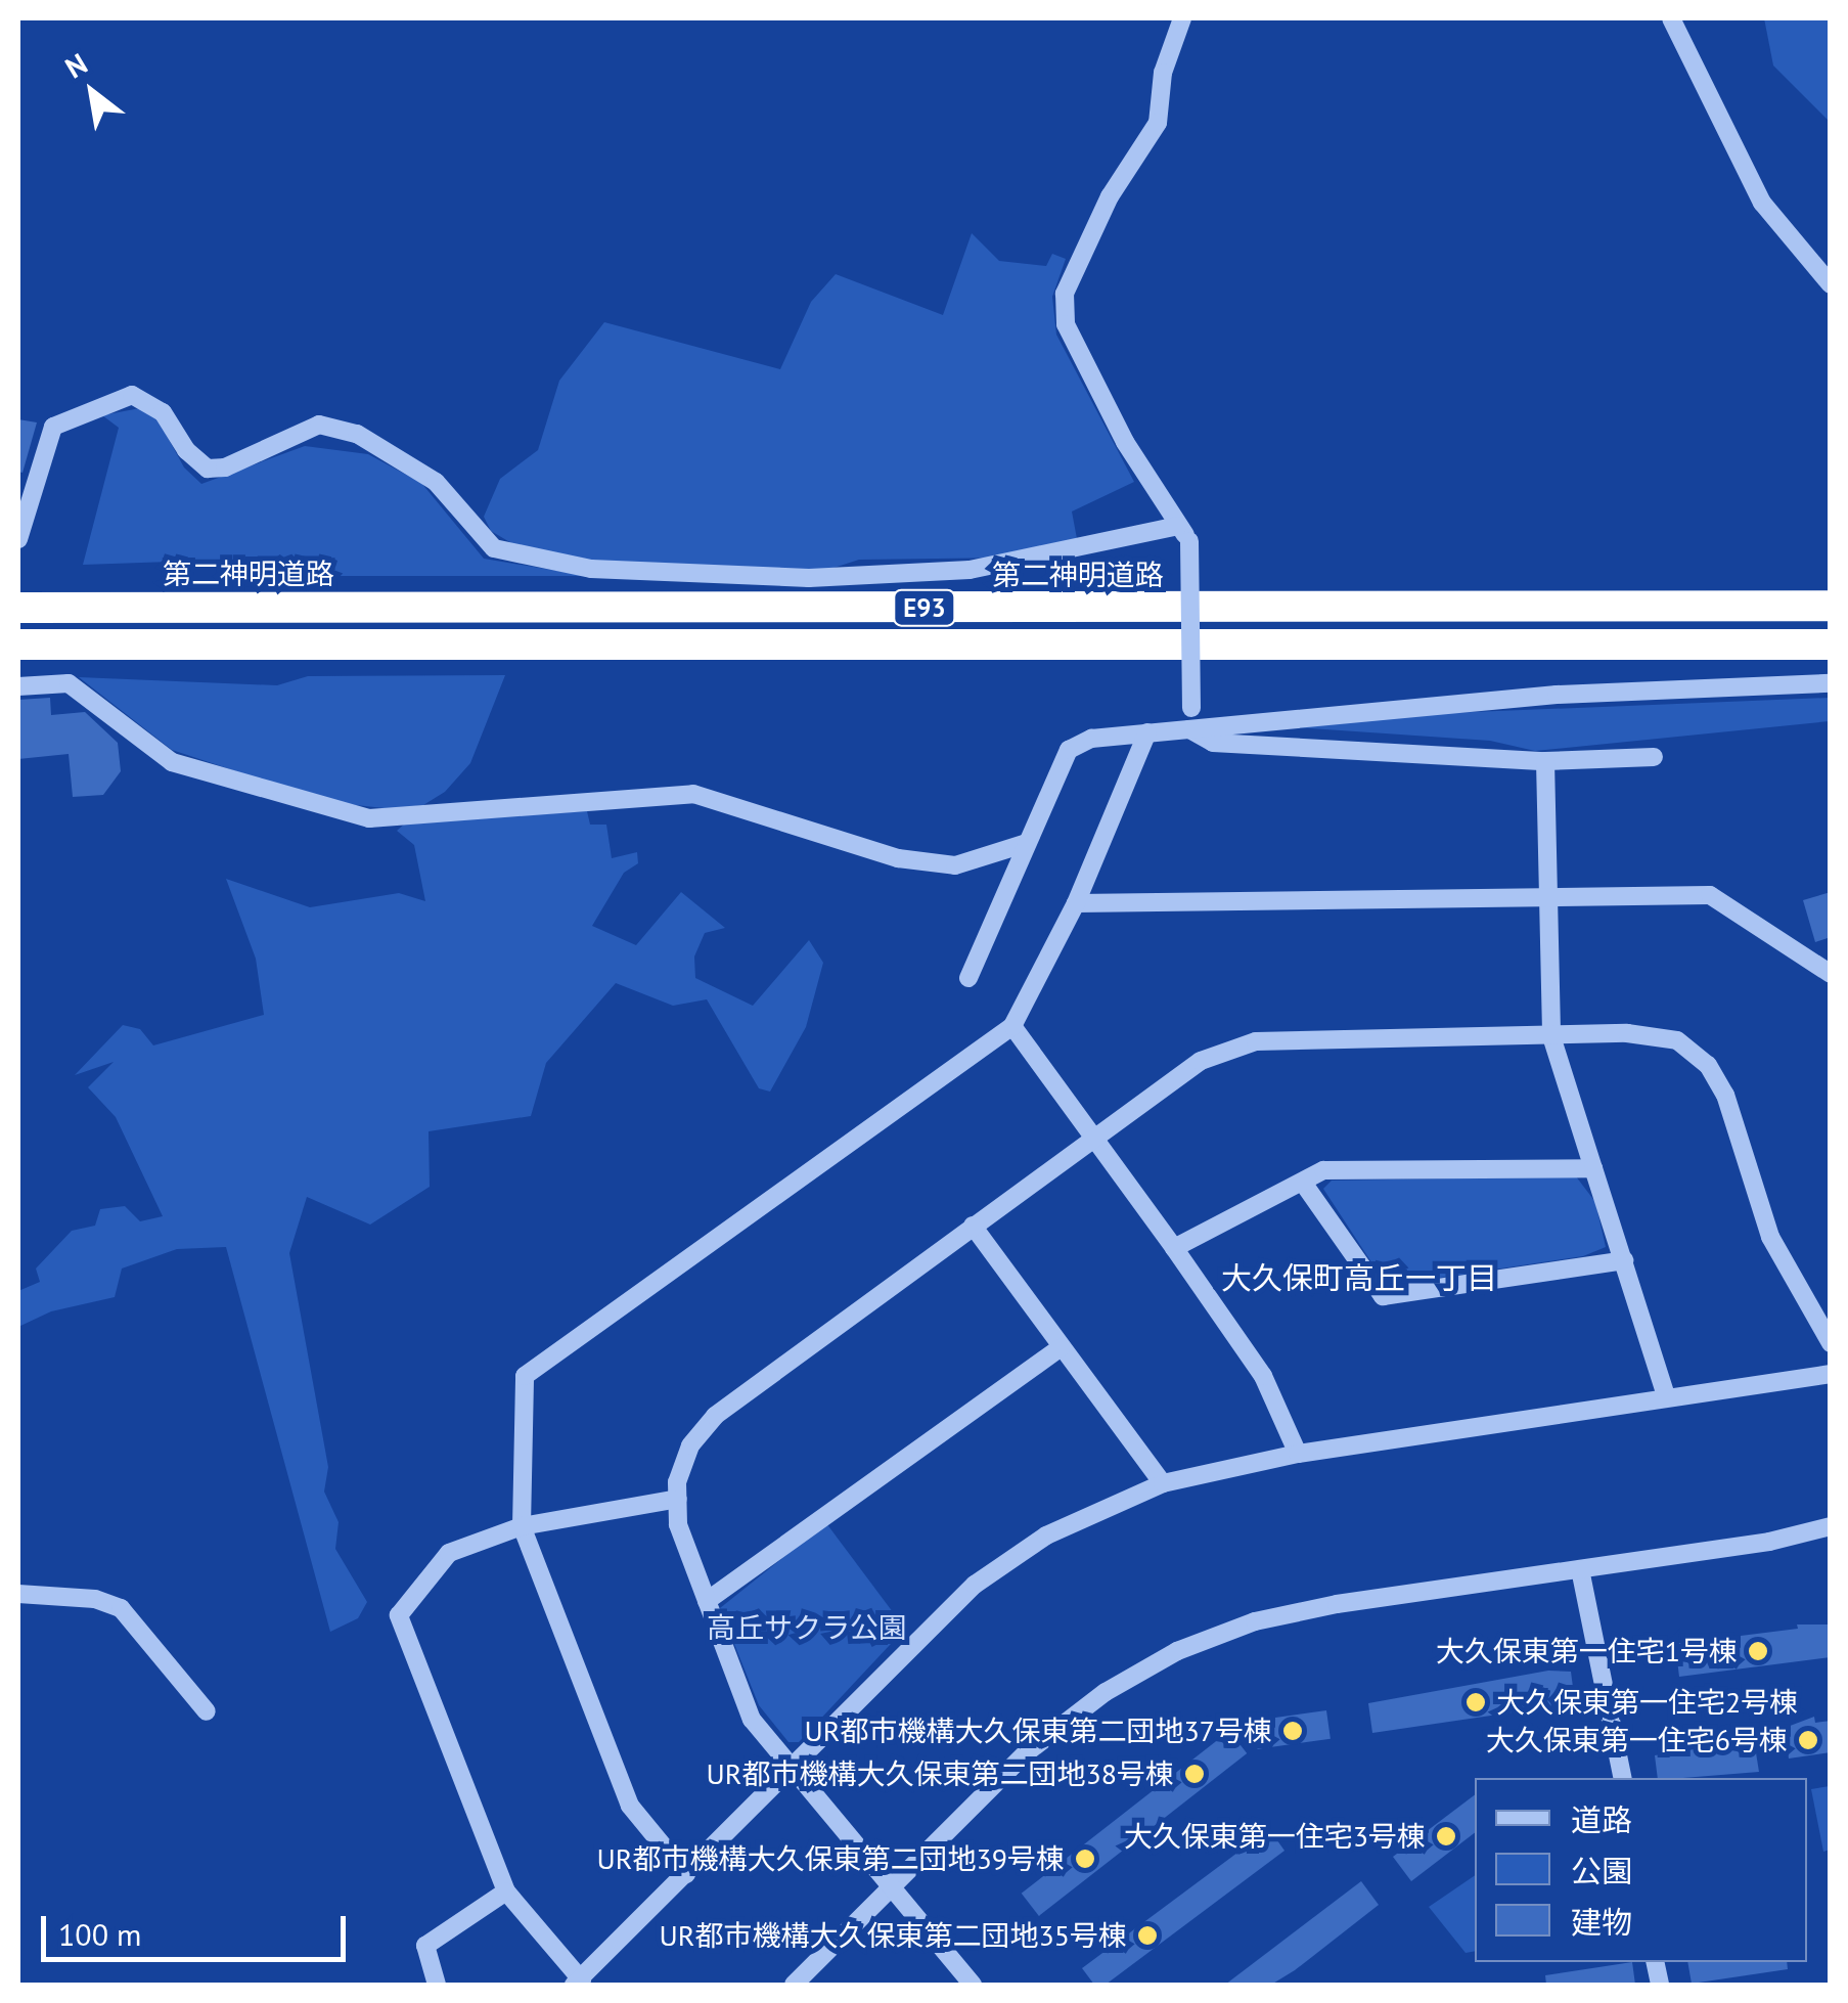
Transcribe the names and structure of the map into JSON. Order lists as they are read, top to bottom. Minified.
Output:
{"streets":{"highway":["第二神明道路","E93"]},"districts":["大久保町高丘一丁目"],"parks":["高丘サクラ公園"],"places":["大久保東第一住宅1号棟","大久保東第一住宅2号棟","UR都市機構大久保東第二団地37号棟","大久保東第一住宅6号棟","UR都市機構大久保東第二団地38号棟","大久保東第一住宅3号棟","UR都市機構大久保東第二団地39号棟","UR都市機構大久保東第二団地35号棟"],"legend":["道路","公園","建物"],"scale_bar":"100 m","north":"top left"}
